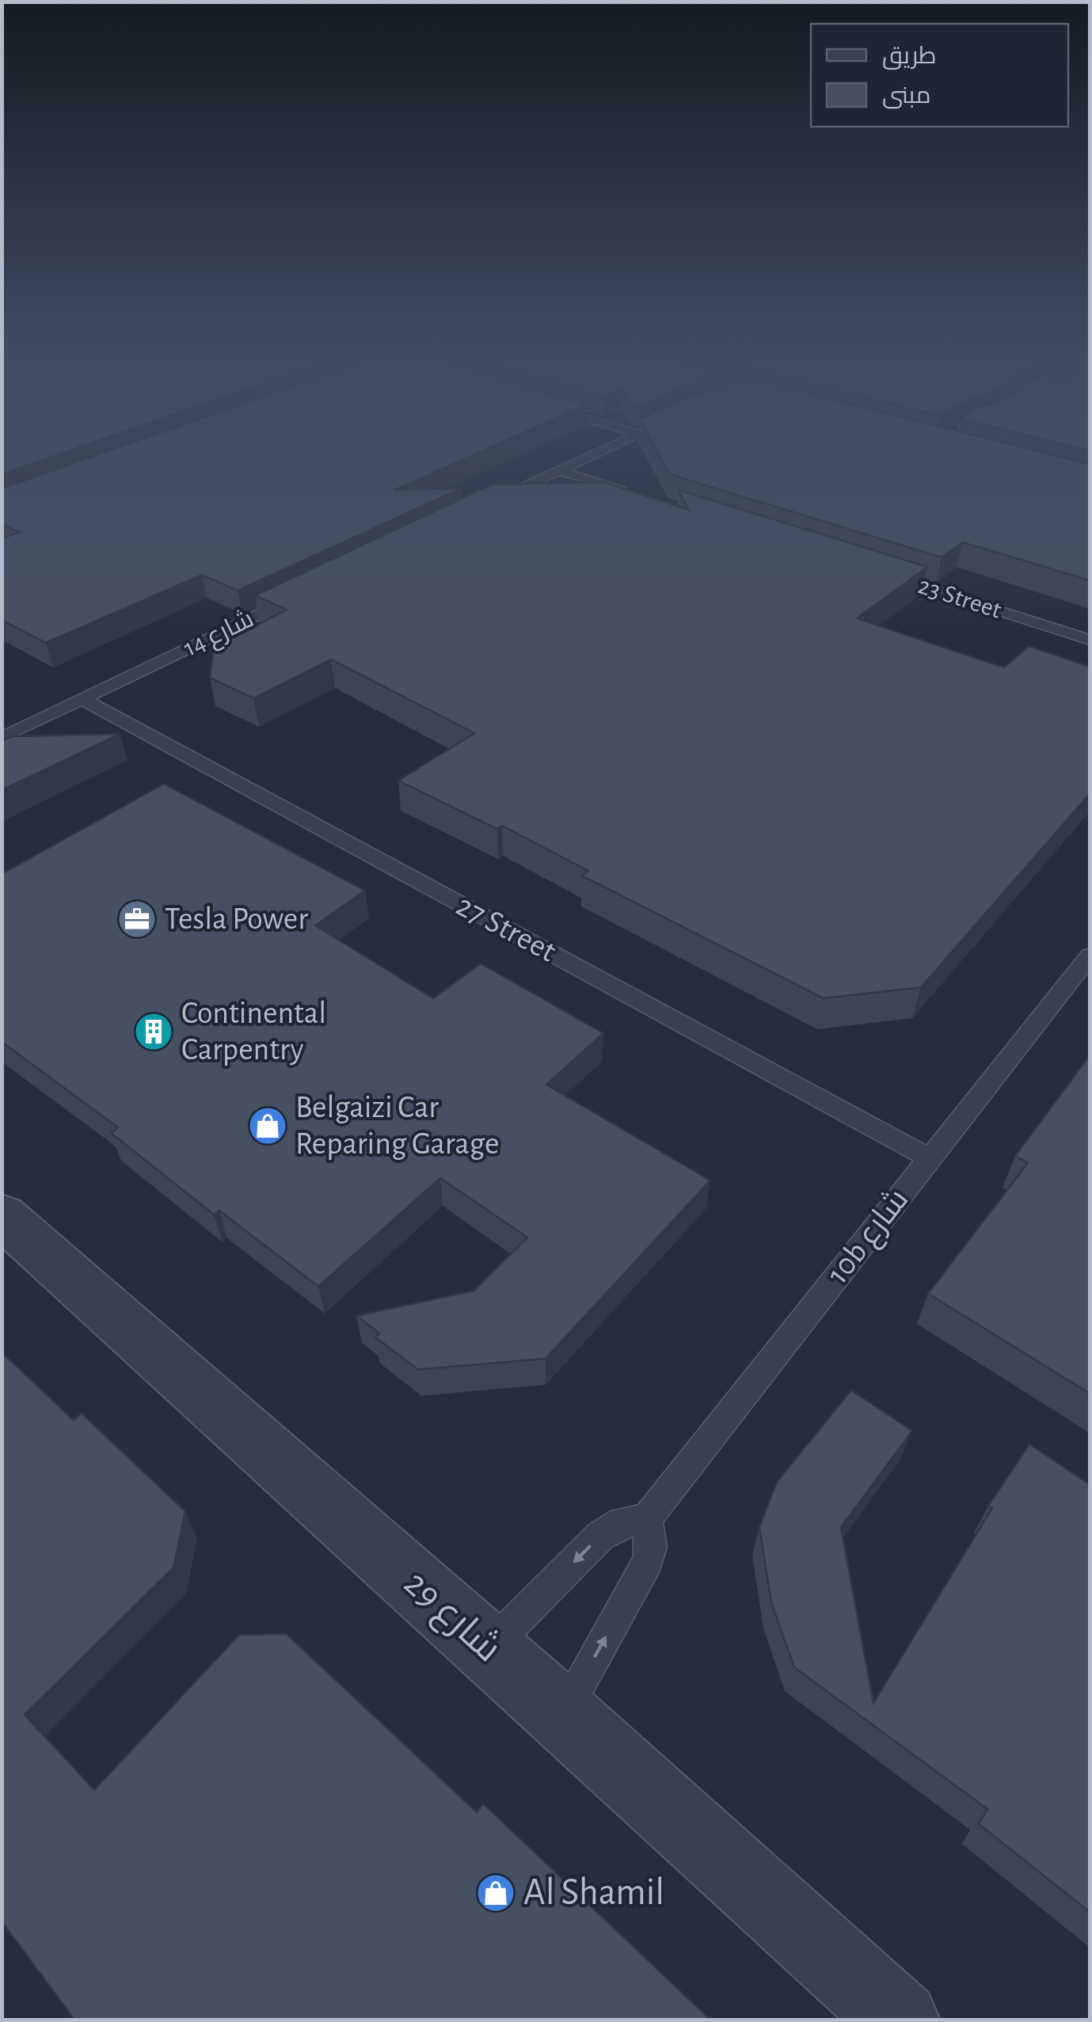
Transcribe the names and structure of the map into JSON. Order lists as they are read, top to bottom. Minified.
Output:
{"streets":{"street":["شارع 29"],"lane":["23 Street","شارع 14","27 Street","10b شارع"]},"crossings":[["شارع 14","27 Street"],["27 Street","10b شارع"]],"places":{"office":["Tesla Power"],"building":["Continental Carpentry"],"shop":["Belgaizi Car Reparing Garage","Al Shamil"]},"legend":["طريق","مبنى"]}
